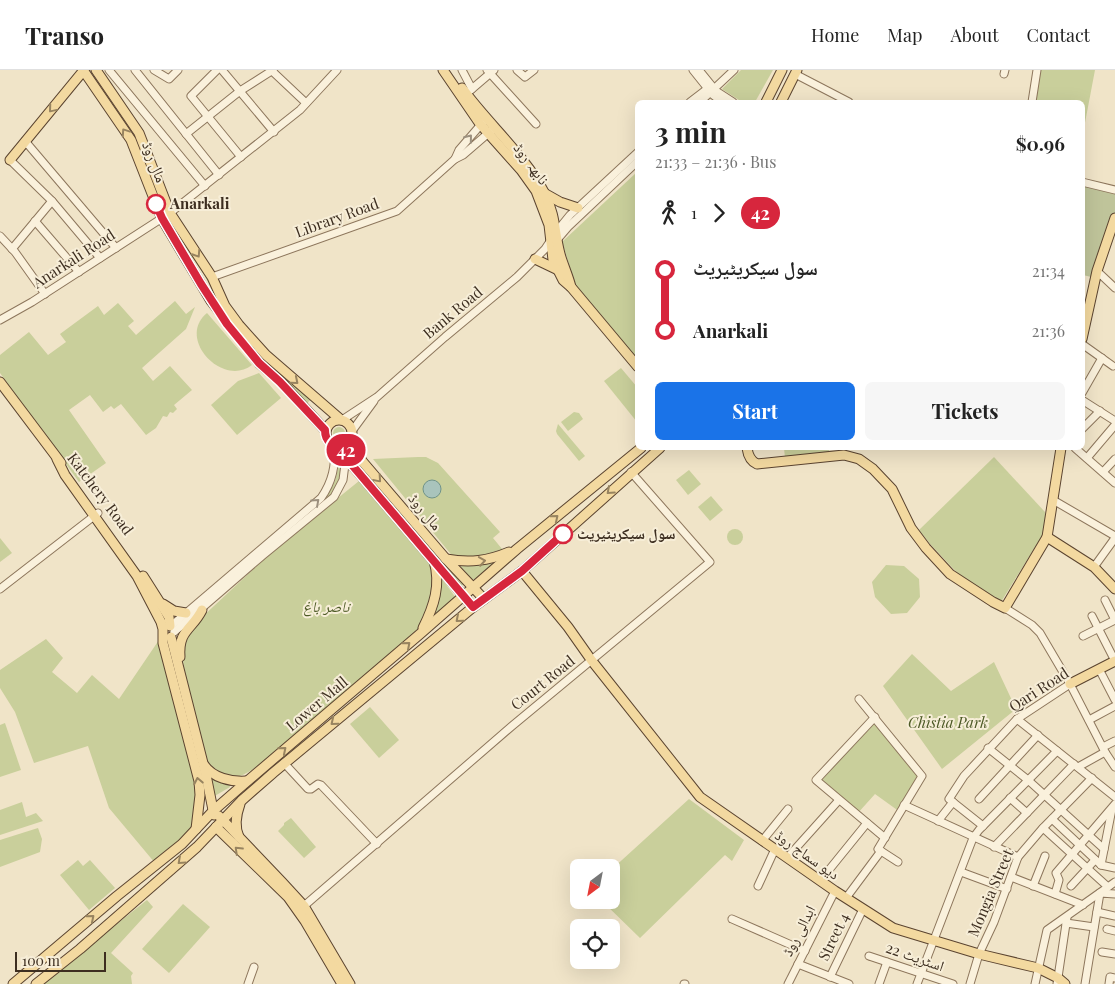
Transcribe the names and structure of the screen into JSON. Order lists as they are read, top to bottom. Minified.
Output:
{"streets":{"main road":["مال روڈ","نابھہ روڈ","Katchery Road","Qari Road","Lower Mall","دیو سماج روڈ"],"street":["Library Road","Anarkali Road","Bank Road","Court Road","Mongia Street","ابدالی روڈ","Street 4","اسٹریٹ 22"]},"crossings":[["مال روڈ","Library Road"],["مال روڈ","Anarkali Road"],["مال روڈ","Bank Road"],["مال روڈ","Lower Mall"],["نابھہ روڈ","Library Road"],["نابھہ روڈ","Bank Road"],["Katchery Road","Lower Mall"],["Court Road","Lower Mall"],["Court Road","دیو سماج روڈ"],["Lower Mall","دیو سماج روڈ"],["دیو سماج روڈ","Mongia Street"],["دیو سماج روڈ","ابدالی روڈ"],["دیو سماج روڈ","Street 4"]],"parks":["ناصر باغ","Chistia Park"],"places":["Anarkali","سول سیکریٹیریٹ"],"lines":["bus line 42"],"scale_bar":"100 m","north":"bottom left","page":{"header":"Transo","nav":["Home","Map","About","Contact"],"on_map":"42","heading":["3 min","21:33 – 21:36 · Bus","$0.96"],"legs":["1","42"],"list":[{"name":"سول سیکریٹیریٹ","value":"21:34"},{"name":"Anarkali","value":"21:36"}],"buttons":["Start","Tickets"],"scale":"100 m"}}
